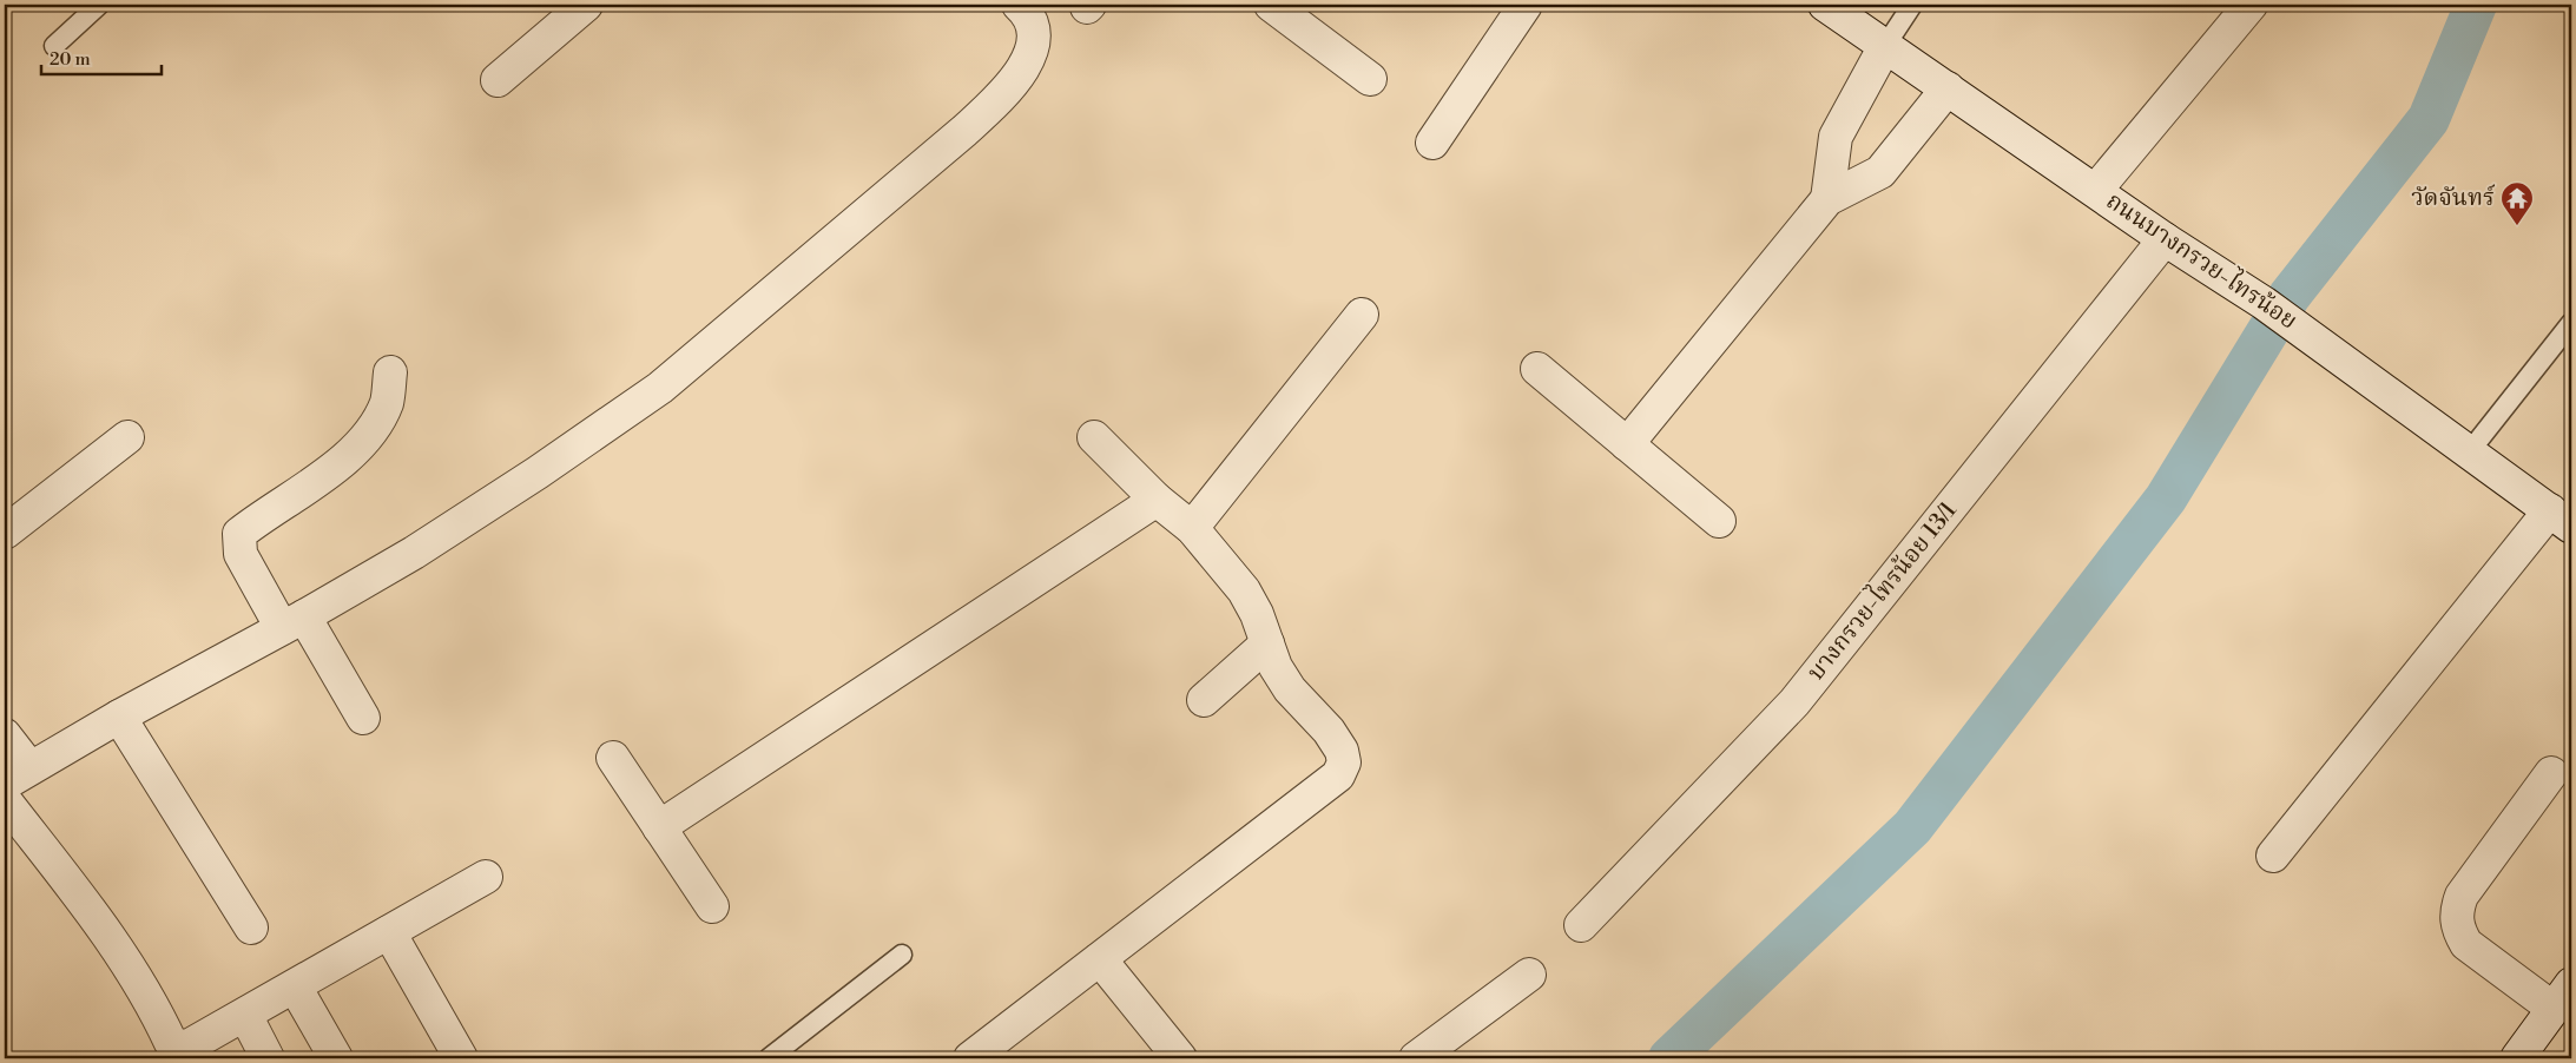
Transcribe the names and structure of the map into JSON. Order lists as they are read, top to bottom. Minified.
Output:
{"streets":{"street":["ถนนบางกรวย-ไทรน้อย","บางกรวย-ไทรน้อย 13/1"]},"crossings":[["ถนนบางกรวย-ไทรน้อย","บางกรวย-ไทรน้อย 13/1"]],"places":{"temple":["วัดจันทร์"]},"scale_bar":"20 m"}
